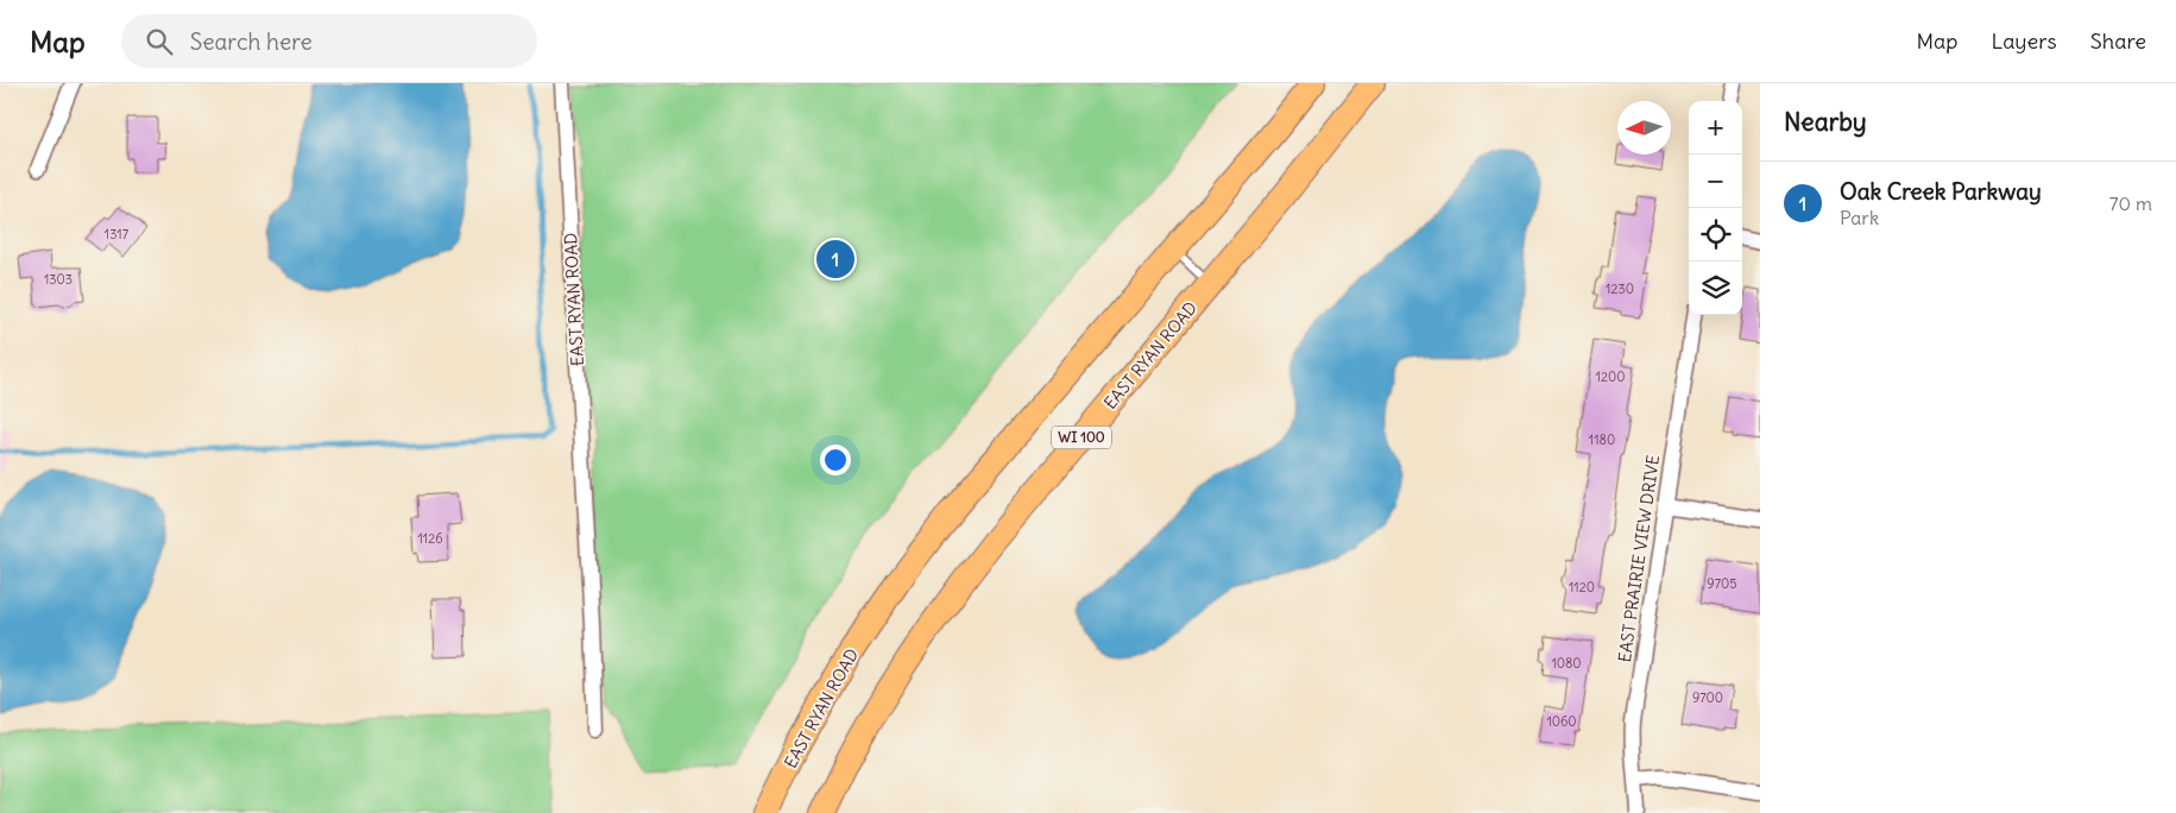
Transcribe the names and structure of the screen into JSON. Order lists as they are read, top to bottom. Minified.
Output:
{"streets":{"main road":["EAST RYAN ROAD","WI 100"],"street":["EAST PRAIRIE VIEW DRIVE"]},"house_numbers":["1317","1303","1230","1200","1180","1126","9705","1120","1080","9700","1060"],"north":"left","page":{"header":"Map","search":"Search here","nav":["Map","Layers","Share"],"heading":"Nearby","map_buttons":["+","−"],"list":[{"mark":"1","name":"Oak Creek Parkway","note":"Park","value":"70 m"}],"pins":"1"}}
